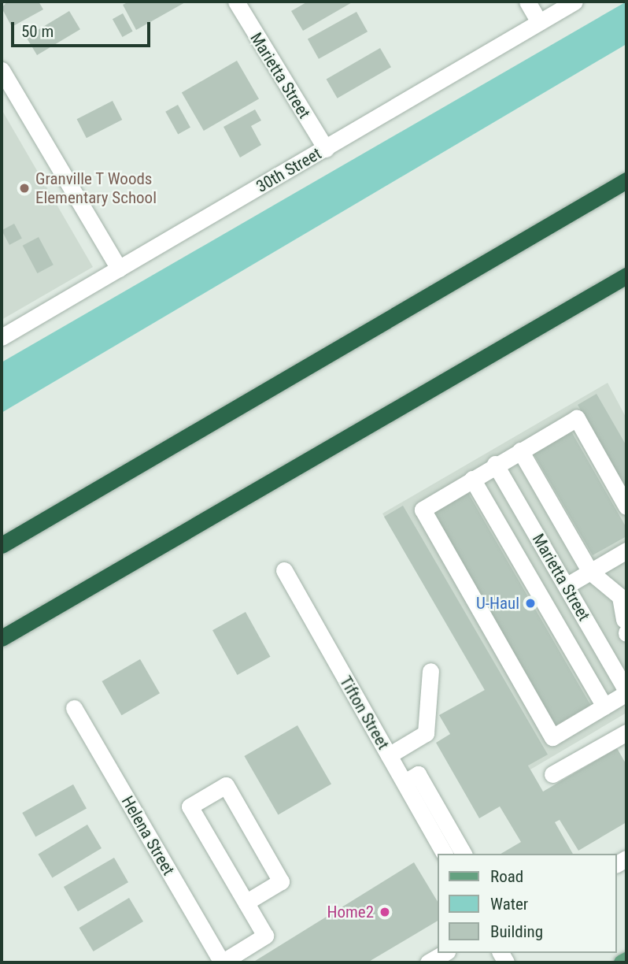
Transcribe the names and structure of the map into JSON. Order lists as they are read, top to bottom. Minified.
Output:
{"streets":{"street":["Marietta Street","30th Street","Tifton Street","Helena Street"]},"crossings":[["Marietta Street","30th Street"]],"places":["Granville T Woods Elementary School","U-Haul","Home2"],"legend":["Road","Water","Building"],"scale_bar":"50 m"}
